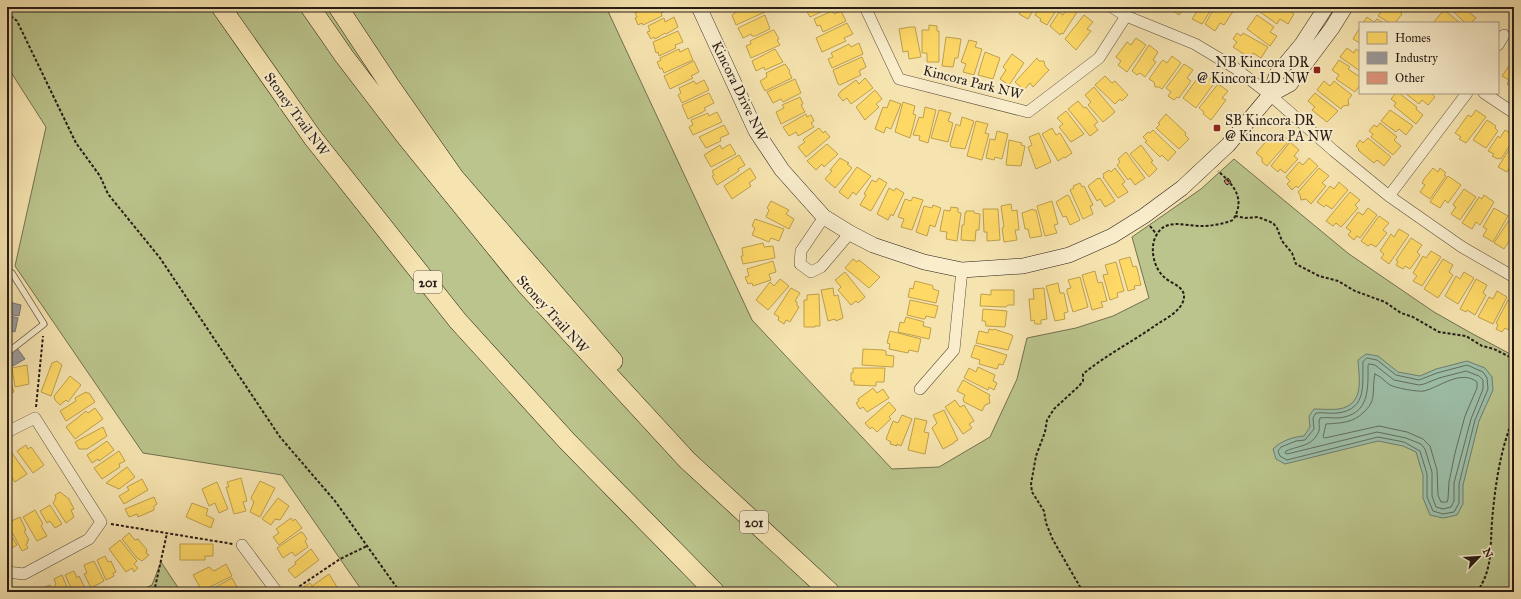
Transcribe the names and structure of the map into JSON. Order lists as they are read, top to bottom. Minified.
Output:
{"streets":{"highway":["Stoney Trail NW","201"],"street":["Kincora Park NW","Kincora Drive NW"]},"places":{"transit":["NB Kincora DR @ Kincora LD NW","SB Kincora DR @ Kincora PA NW"]},"legend":["Homes","Industry","Other"],"north":"top right"}
